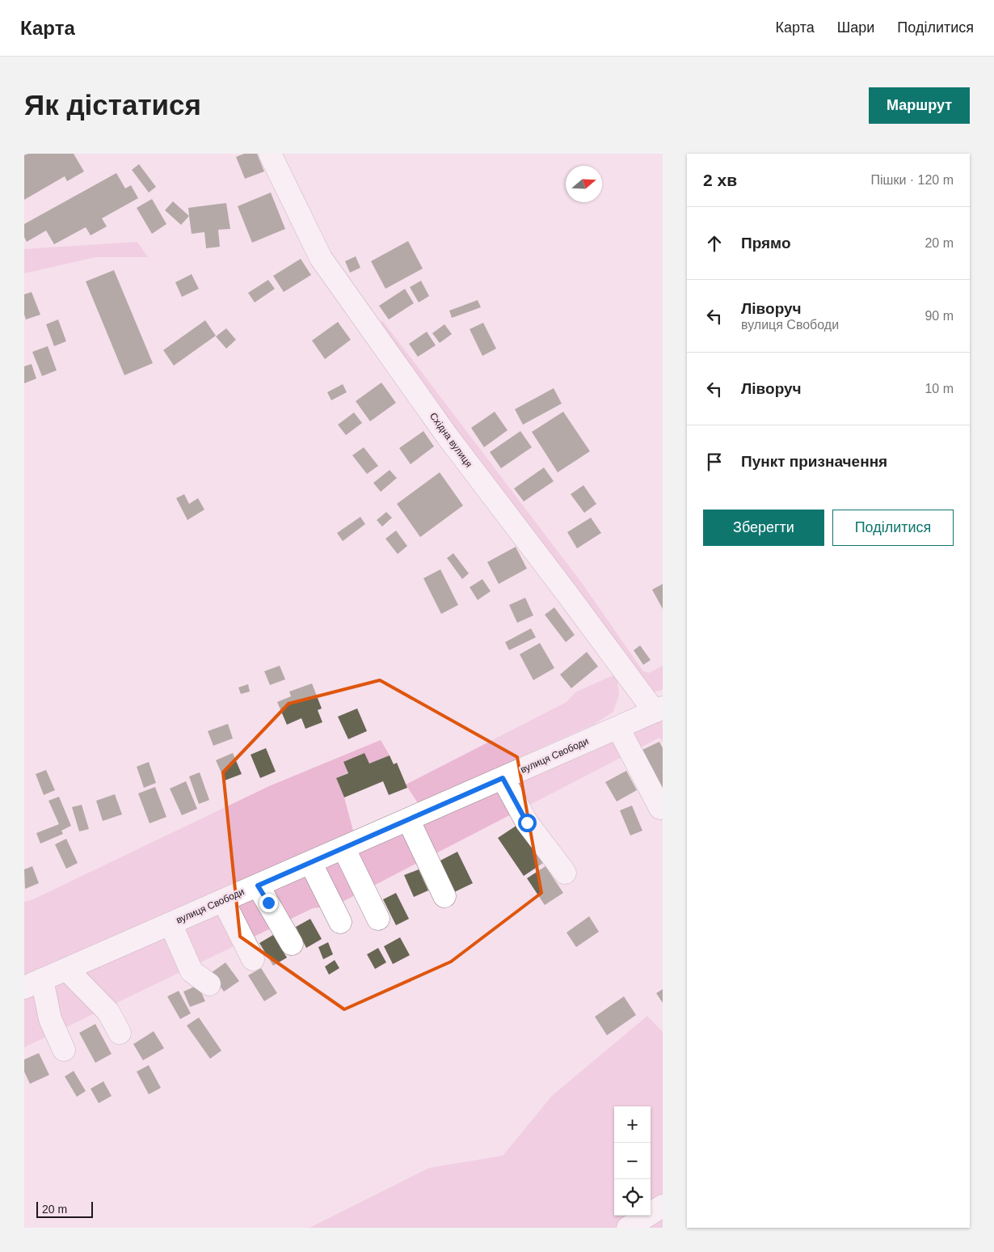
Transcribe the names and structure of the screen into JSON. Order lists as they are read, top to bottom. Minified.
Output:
{"streets":{"street":["Східна вулиця","вулиця Свободи"]},"crossings":[["Східна вулиця","вулиця Свободи"]],"scale_bar":"20 m","north":"right","page":{"header":"Карта","nav":["Карта","Шари","Поділитися"],"buttons":["Маршрут",["Зберегти","Поділитися"]],"title":"Як дістатися","heading":["2 хв","Пішки · 120 m"],"list":[["Прямо","20 m"],["Ліворуч","вулиця Свободи","90 m"],["Ліворуч","10 m"],"Пункт призначення"],"map_buttons":["+","−"],"scale":"20 m"}}
